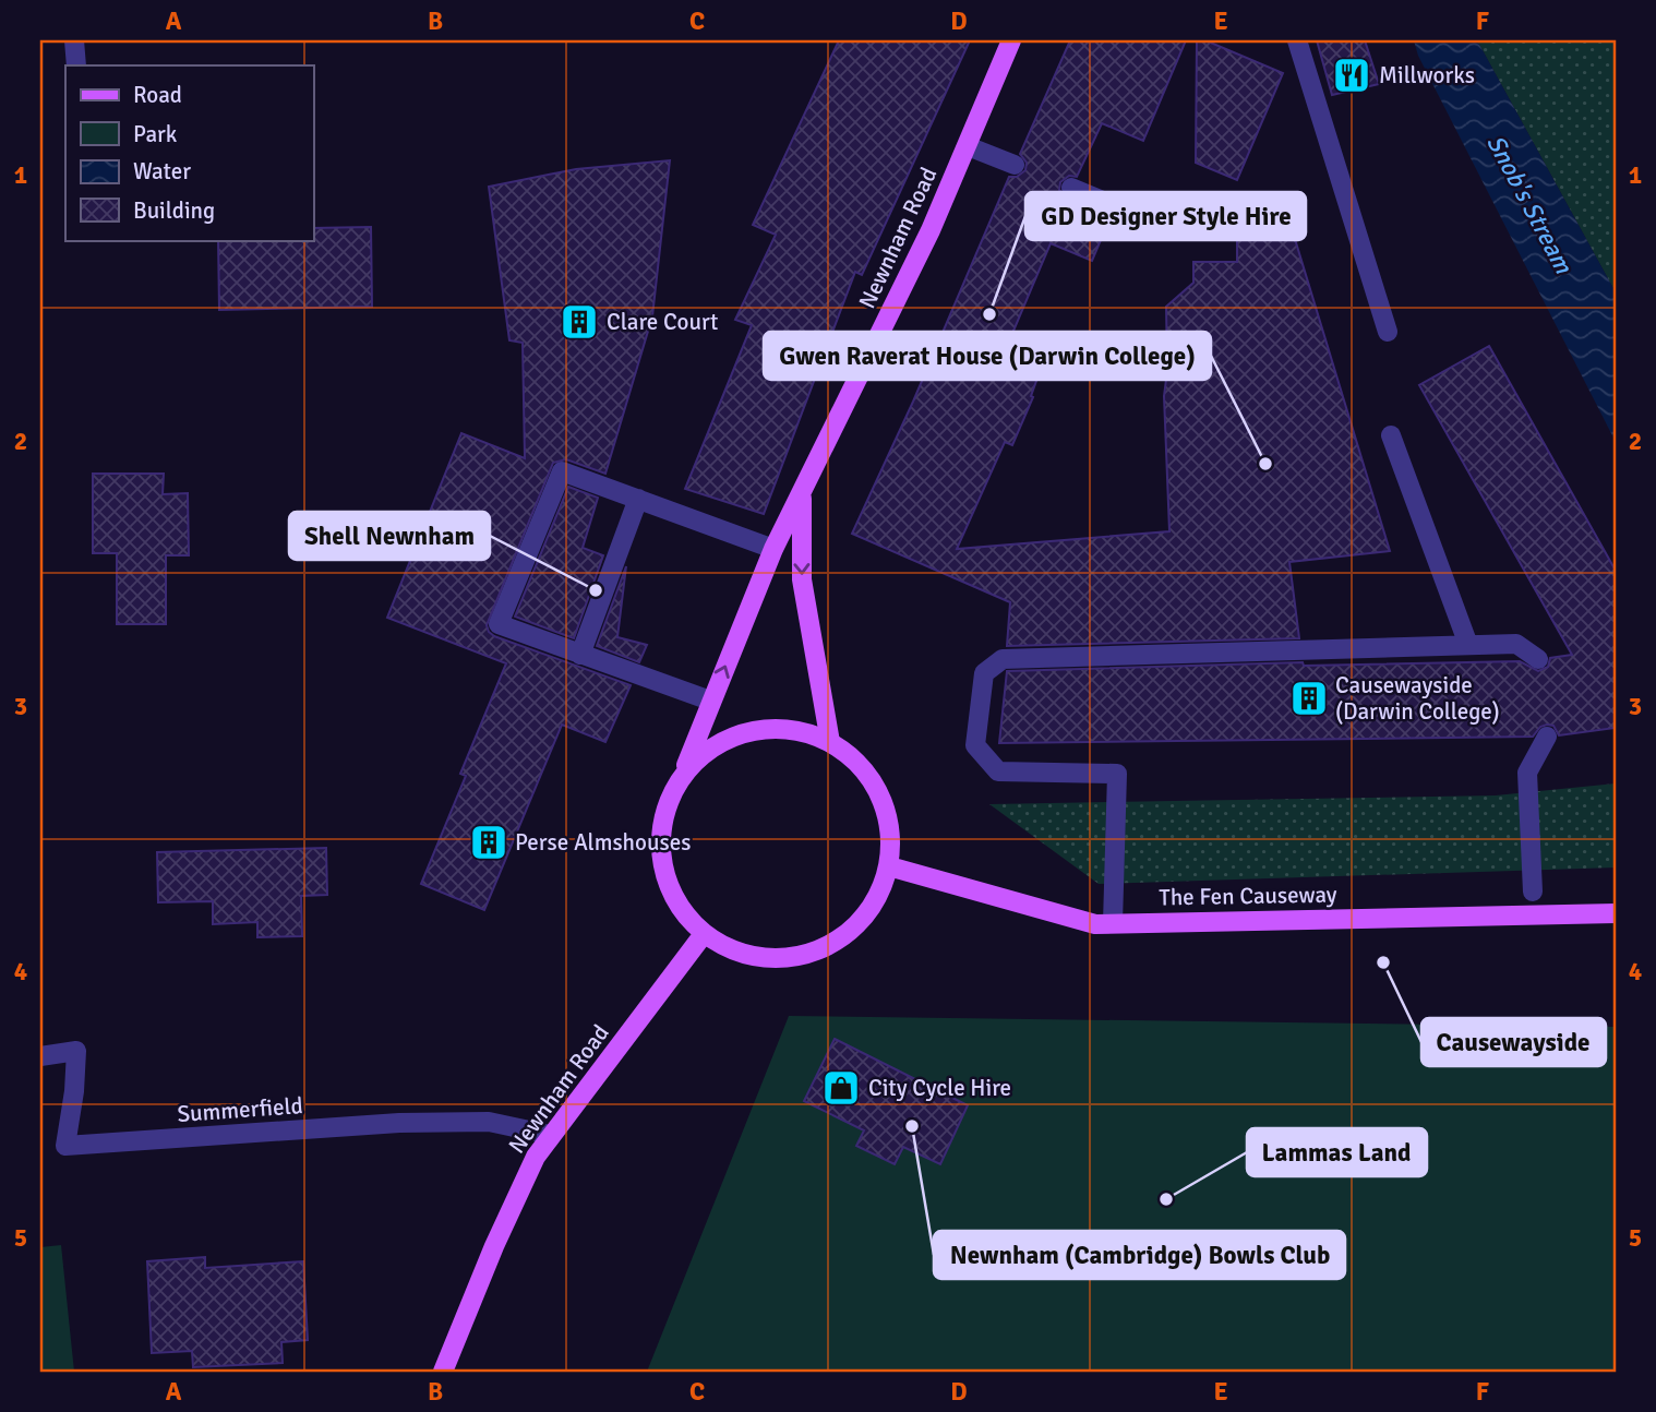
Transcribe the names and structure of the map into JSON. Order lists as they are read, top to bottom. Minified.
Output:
{"streets":{"main road":["Newnham Road","The Fen Causeway"],"street":["Summerfield"]},"crossings":[["Newnham Road","The Fen Causeway"],["Newnham Road","Summerfield"]],"water":["Snob's Stream"],"places":{"restaurant":["Millworks"],"other":["GD Designer Style Hire","Gwen Raverat House (Darwin College)","Shell Newnham","Causewayside","Newnham (Cambridge) Bowls Club","Lammas Land"],"building":["Clare Court","Causewayside (Darwin College)","Perse Almshouses"],"shop":["City Cycle Hire"]},"legend":["Road","Park","Water","Building"],"grid":{"columns":["A","B","C","D","E","F"],"rows":["1","2","3","4","5"]}}
